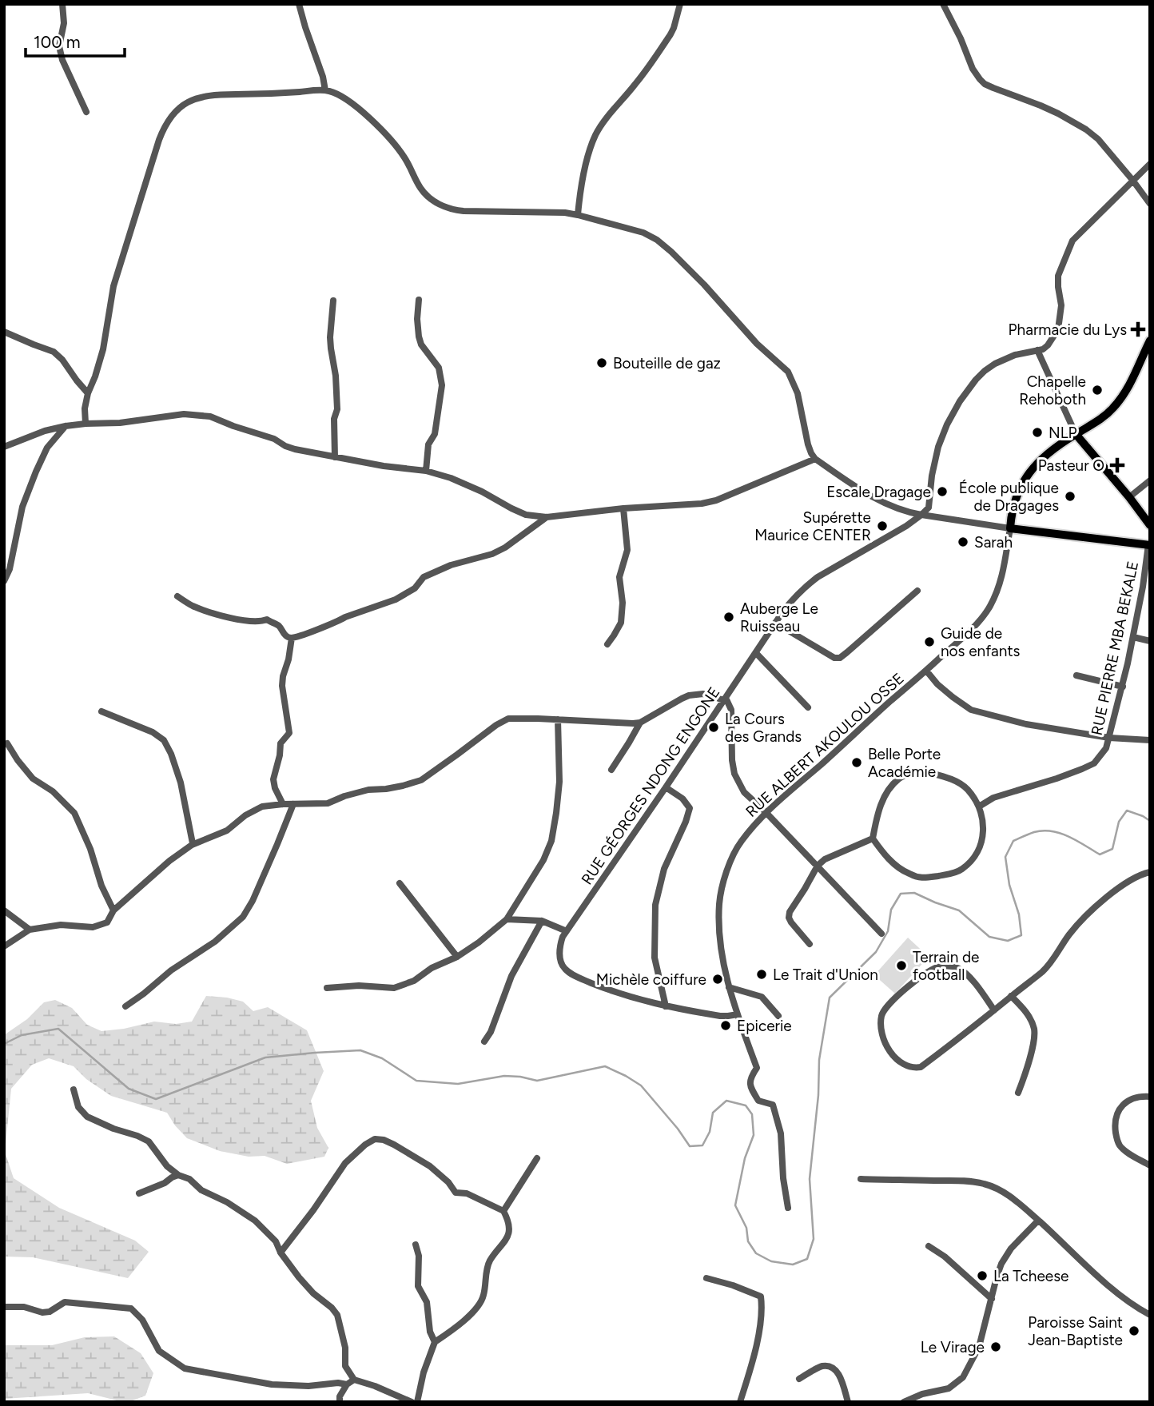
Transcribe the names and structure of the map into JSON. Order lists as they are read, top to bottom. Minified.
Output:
{"streets":{"street":["RUE PIERRE MBA BEKALE","RUE ALBERT AKOULOU OSSE","RUE GÉORGES NDONG ENGONE"]},"crossings":[["RUE ALBERT AKOULOU OSSE","RUE GÉORGES NDONG ENGONE"]],"places":{"health":["Pharmacie du Lys","Pasteur O"],"other":["Bouteille de gaz","Chapelle Rehoboth","NLP","Escale Dragage","École publique de Dragages","Supérette Maurice CENTER","Sarah","Auberge Le Ruisseau","Guide de nos enfants","La Cours des Grands","Belle Porte Académie","Terrain de football","Le Trait d'Union","Michèle coiffure","Epicerie","La Tcheese","Paroisse Saint Jean-Baptiste","Le Virage"]},"scale_bar":"100 m"}
